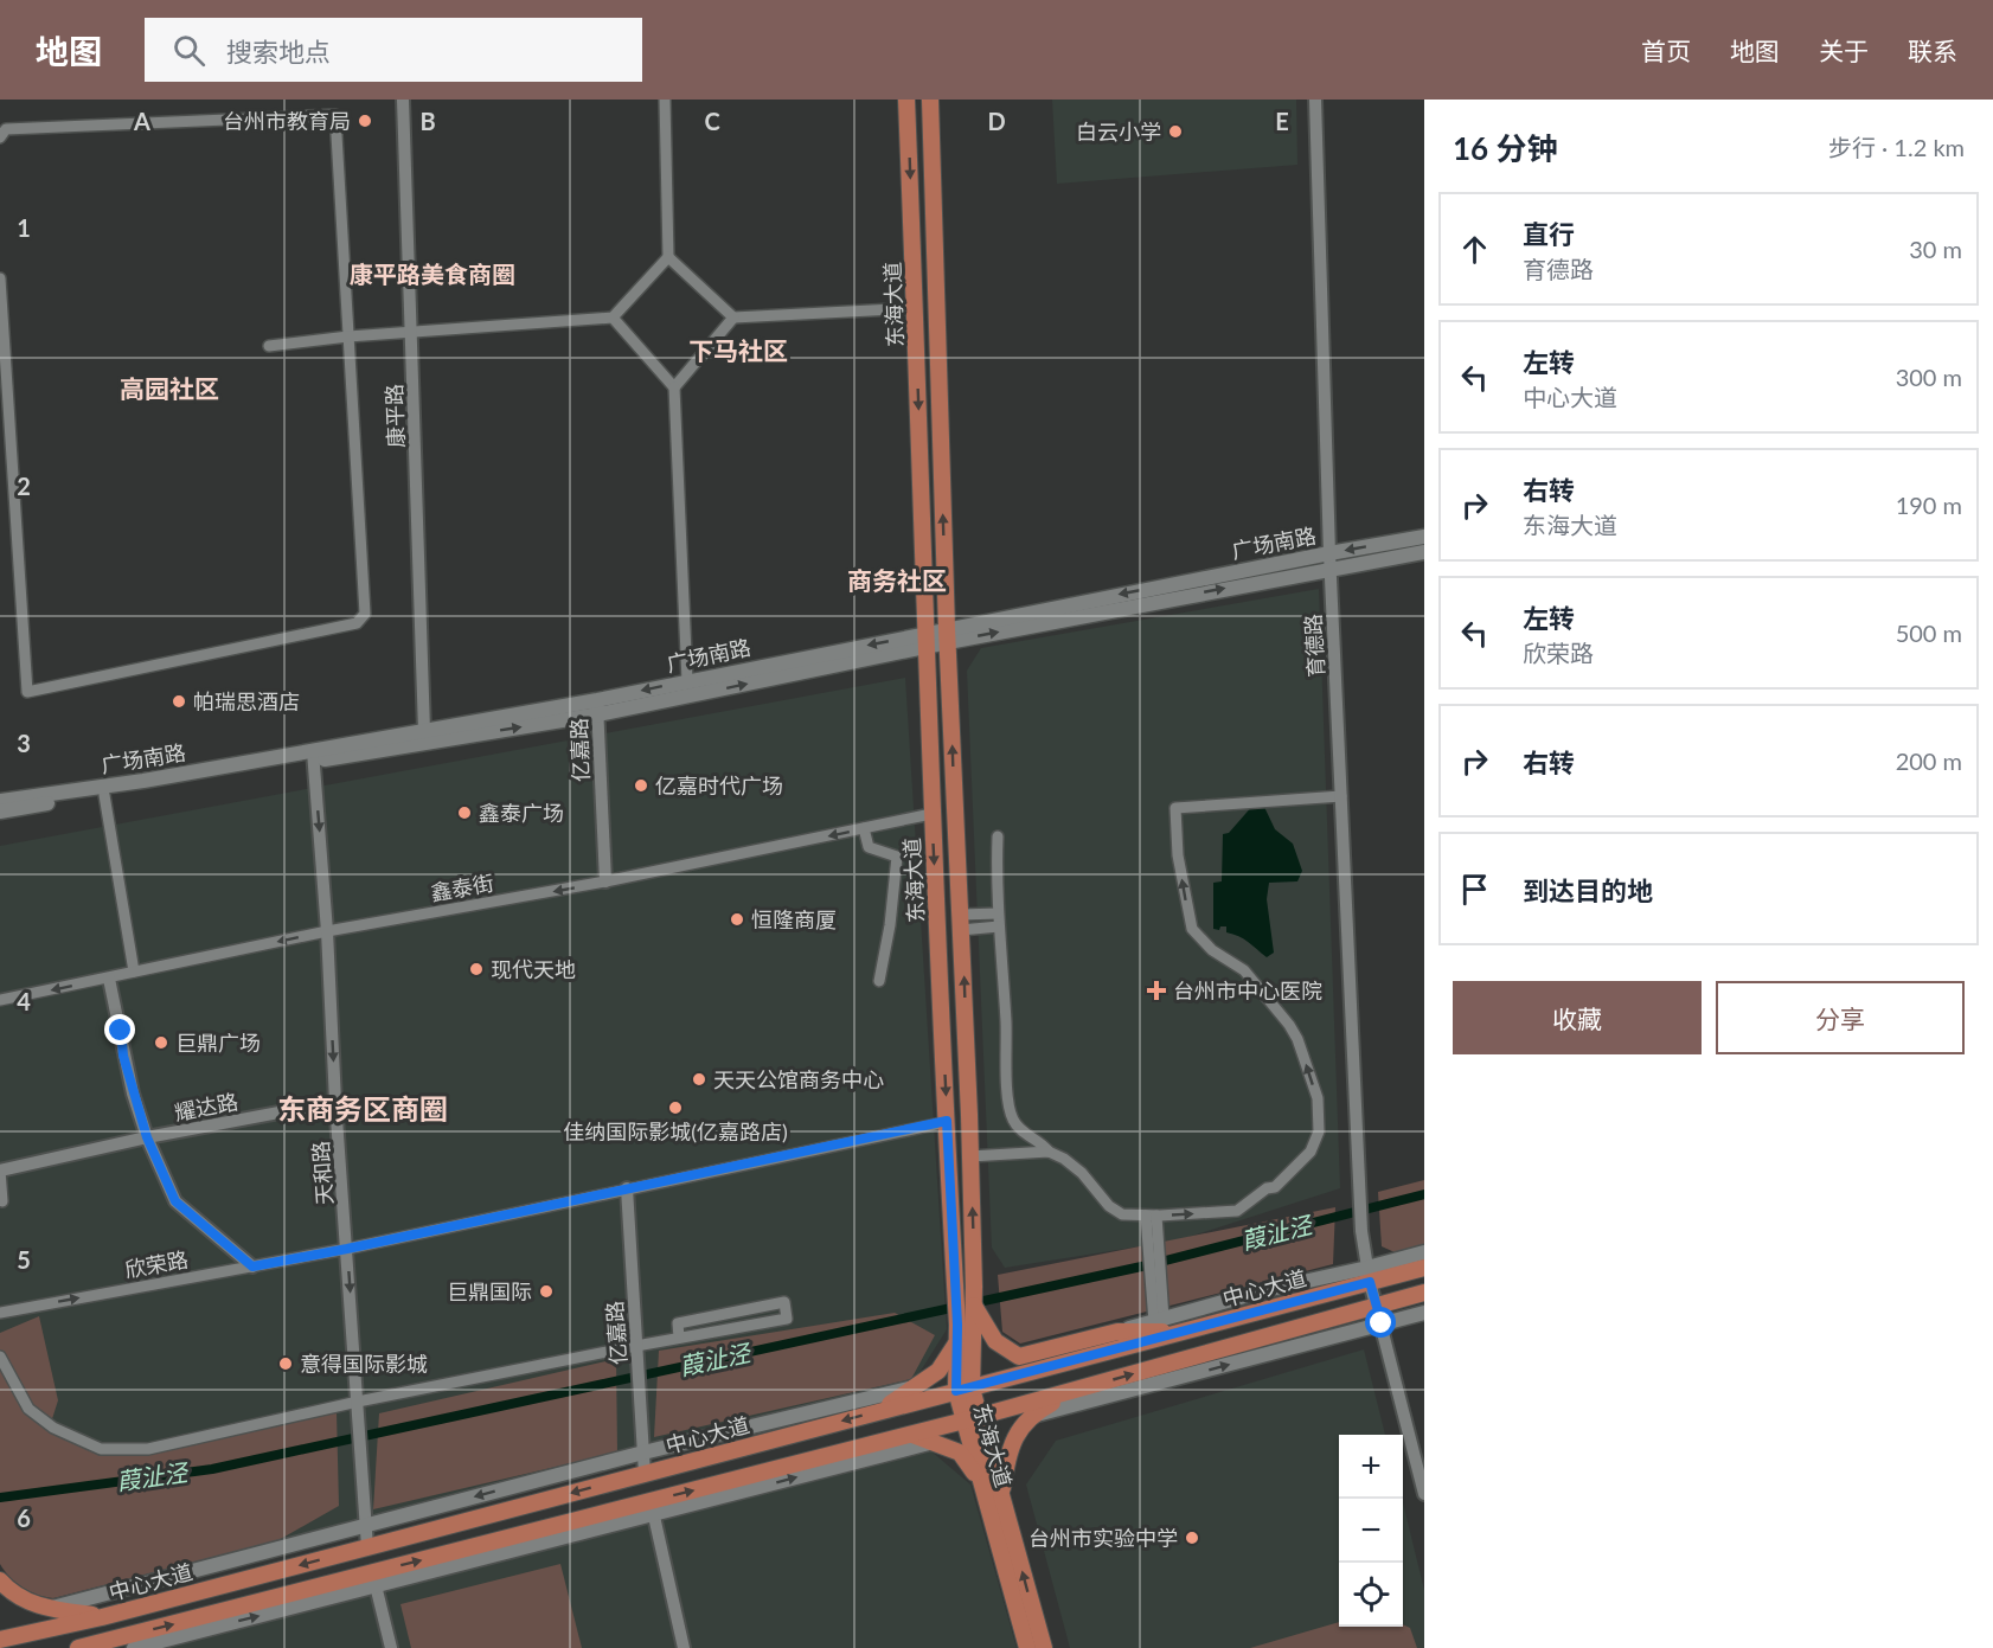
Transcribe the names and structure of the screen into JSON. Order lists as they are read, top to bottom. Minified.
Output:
{"streets":{"main road":["东海大道","广场南路","中心大道"],"street":["康平路","育德路","亿嘉路","鑫泰街","耀达路","天和路","欣荣路"]},"crossings":[["东海大道","广场南路"],["东海大道","鑫泰街"],["东海大道","欣荣路"],["东海大道","中心大道"],["康平路","广场南路"],["广场南路","育德路"],["广场南路","亿嘉路"],["广场南路","天和路"],["育德路","中心大道"],["亿嘉路","鑫泰街"],["亿嘉路","欣荣路"],["亿嘉路","中心大道"],["鑫泰街","天和路"],["耀达路","天和路"],["天和路","欣荣路"],["天和路","中心大道"]],"one_way":["鑫泰街","天和路"],"districts":["康平路美食商圈","下马社区","高园社区","商务社区","东商务区商圈"],"water":["葭沚泾"],"places":{"other":["台州市教育局","白云小学","帕瑞思酒店","亿嘉时代广场","鑫泰广场","恒隆商厦","现代天地","巨鼎广场","天天公馆商务中心","佳纳国际影城(亿嘉路店)","巨鼎国际","意得国际影城","台州市实验中学"],"health":["台州市中心医院"]},"page":{"header":"地图","search":"搜索地点","nav":["首页","地图","关于","联系"],"heading":["16 分钟","步行 · 1.2 km"],"list":[["直行","育德路","30 m"],["左转","中心大道","300 m"],["右转","东海大道","190 m"],["左转","欣荣路","500 m"],["右转","200 m"],"到达目的地"],"buttons":["收藏","分享"],"map_buttons":["+","−"]},"grid":{"columns":["A","B","C","D","E"],"rows":["1","2","3","4","5","6"]}}
